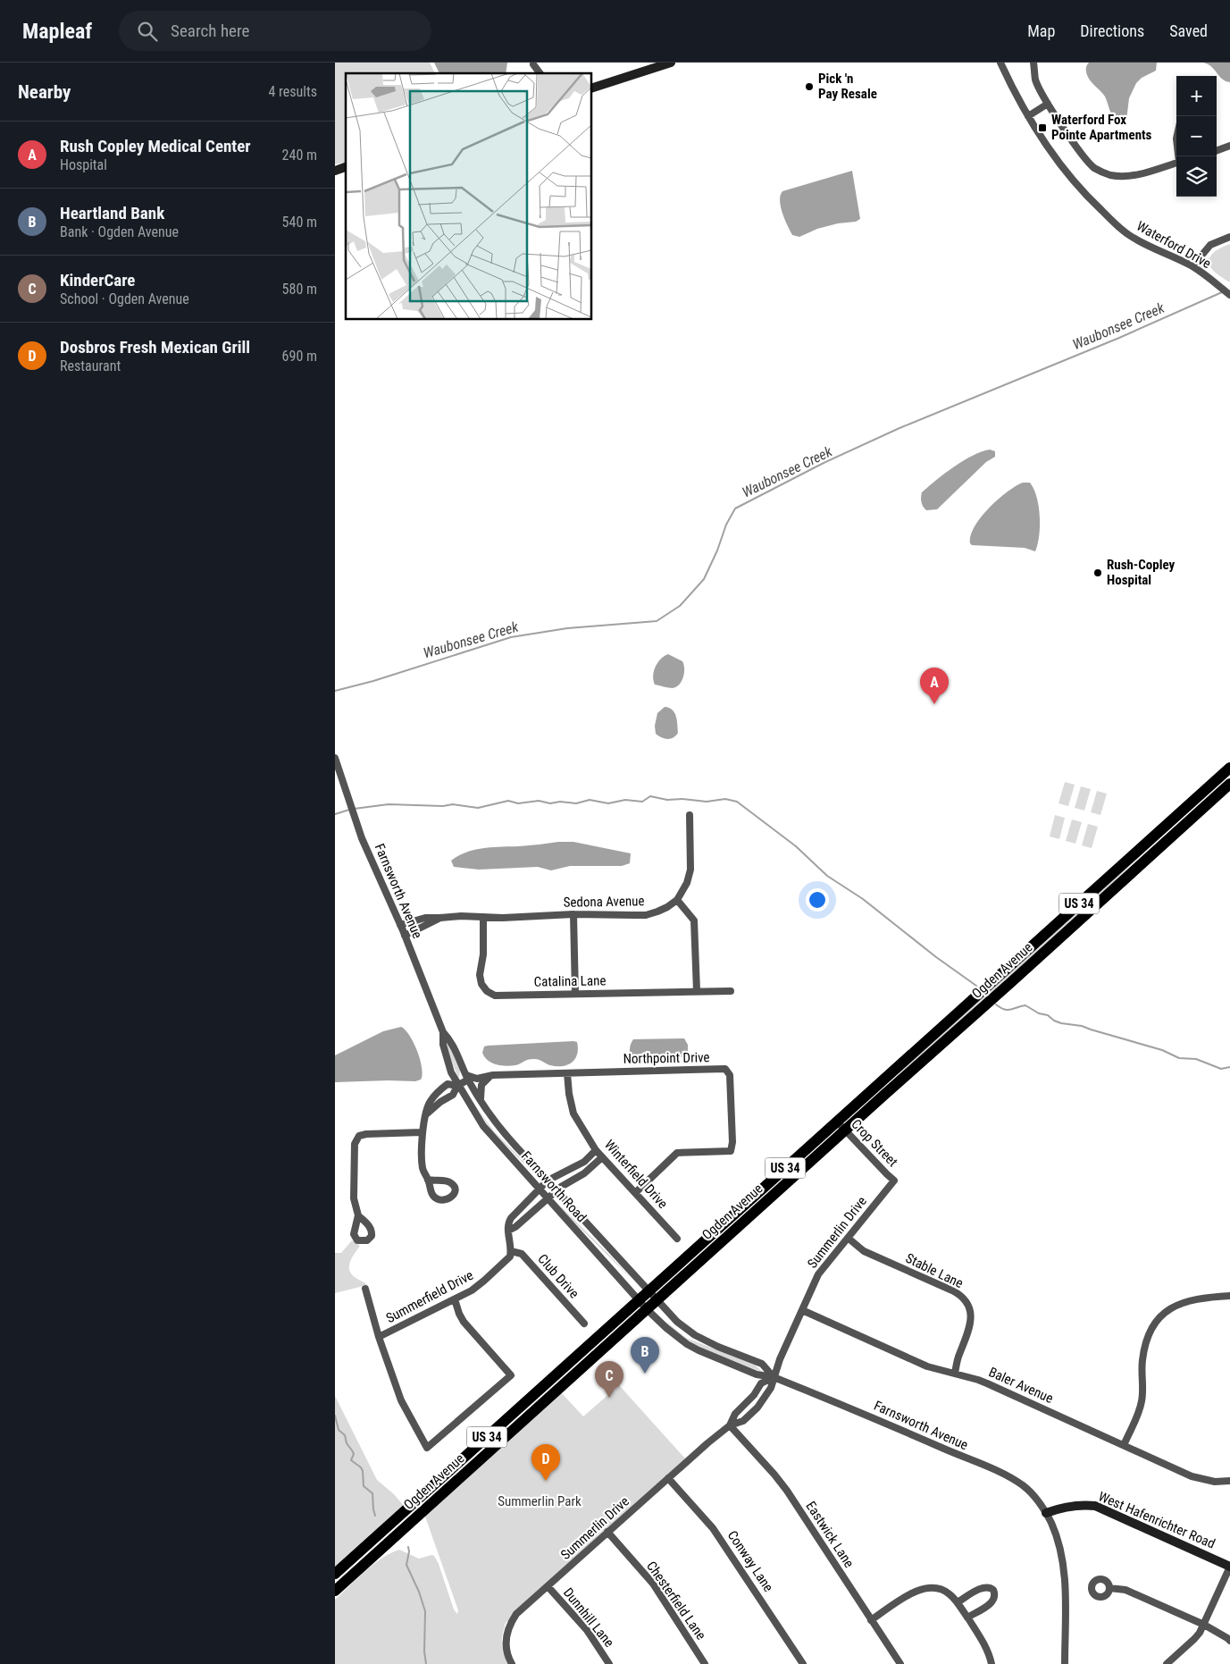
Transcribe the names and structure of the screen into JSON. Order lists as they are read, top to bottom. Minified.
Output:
{"streets":{"main road":["US 34","Ogden Avenue"],"street":["Waterford Drive","Farnsworth Avenue","Sedona Avenue","Catalina Lane","Northpoint Drive","Crop Street","Winterfield Drive","Farnsworth Road","Summerlin Drive","Stable Lane","Club Drive","Summerfield Drive","Baler Avenue","West Hafenrichter Road","Eastwick Lane","Conway Lane","Chesterfield Lane","Dunnhill Lane"]},"crossings":[["Farnsworth Avenue","Sedona Avenue"],["Farnsworth Avenue","Ogden Avenue"],["Farnsworth Avenue","Northpoint Drive"],["Farnsworth Avenue","Farnsworth Road"],["Farnsworth Avenue","Summerlin Drive"],["Farnsworth Avenue","West Hafenrichter Road"],["Sedona Avenue","Catalina Lane"],["Ogden Avenue","Crop Street"],["Ogden Avenue","Farnsworth Road"],["Northpoint Drive","Winterfield Drive"],["Northpoint Drive","Farnsworth Road"],["Crop Street","Summerlin Drive"],["Summerlin Drive","Stable Lane"],["Summerlin Drive","Baler Avenue"],["Summerlin Drive","Eastwick Lane"],["Summerlin Drive","Conway Lane"],["Summerlin Drive","Chesterfield Lane"],["Summerlin Drive","Dunnhill Lane"],["Stable Lane","Baler Avenue"],["Club Drive","Summerfield Drive"]],"water":["Waubonsee Creek"],"parks":["Summerlin Park"],"places":{"other":["Pick 'n Pay Resale","Rush-Copley Hospital"],"transit":["Waterford Fox Pointe Apartments"]},"page":{"header":"Mapleaf","search":"Search here","nav":["Map","Directions","Saved"],"heading":["Nearby","4 results"],"map_buttons":["+","−"],"list":[{"mark":"A","name":"Rush Copley Medical Center","note":"Hospital","value":"240 m"},{"mark":"B","name":"Heartland Bank","note":"Bank · Ogden Avenue","value":"540 m"},{"mark":"C","name":"KinderCare","note":"School · Ogden Avenue","value":"580 m"},{"mark":"D","name":"Dosbros Fresh Mexican Grill","note":"Restaurant","value":"690 m"}],"pins":["A","B","C","D"]}}
